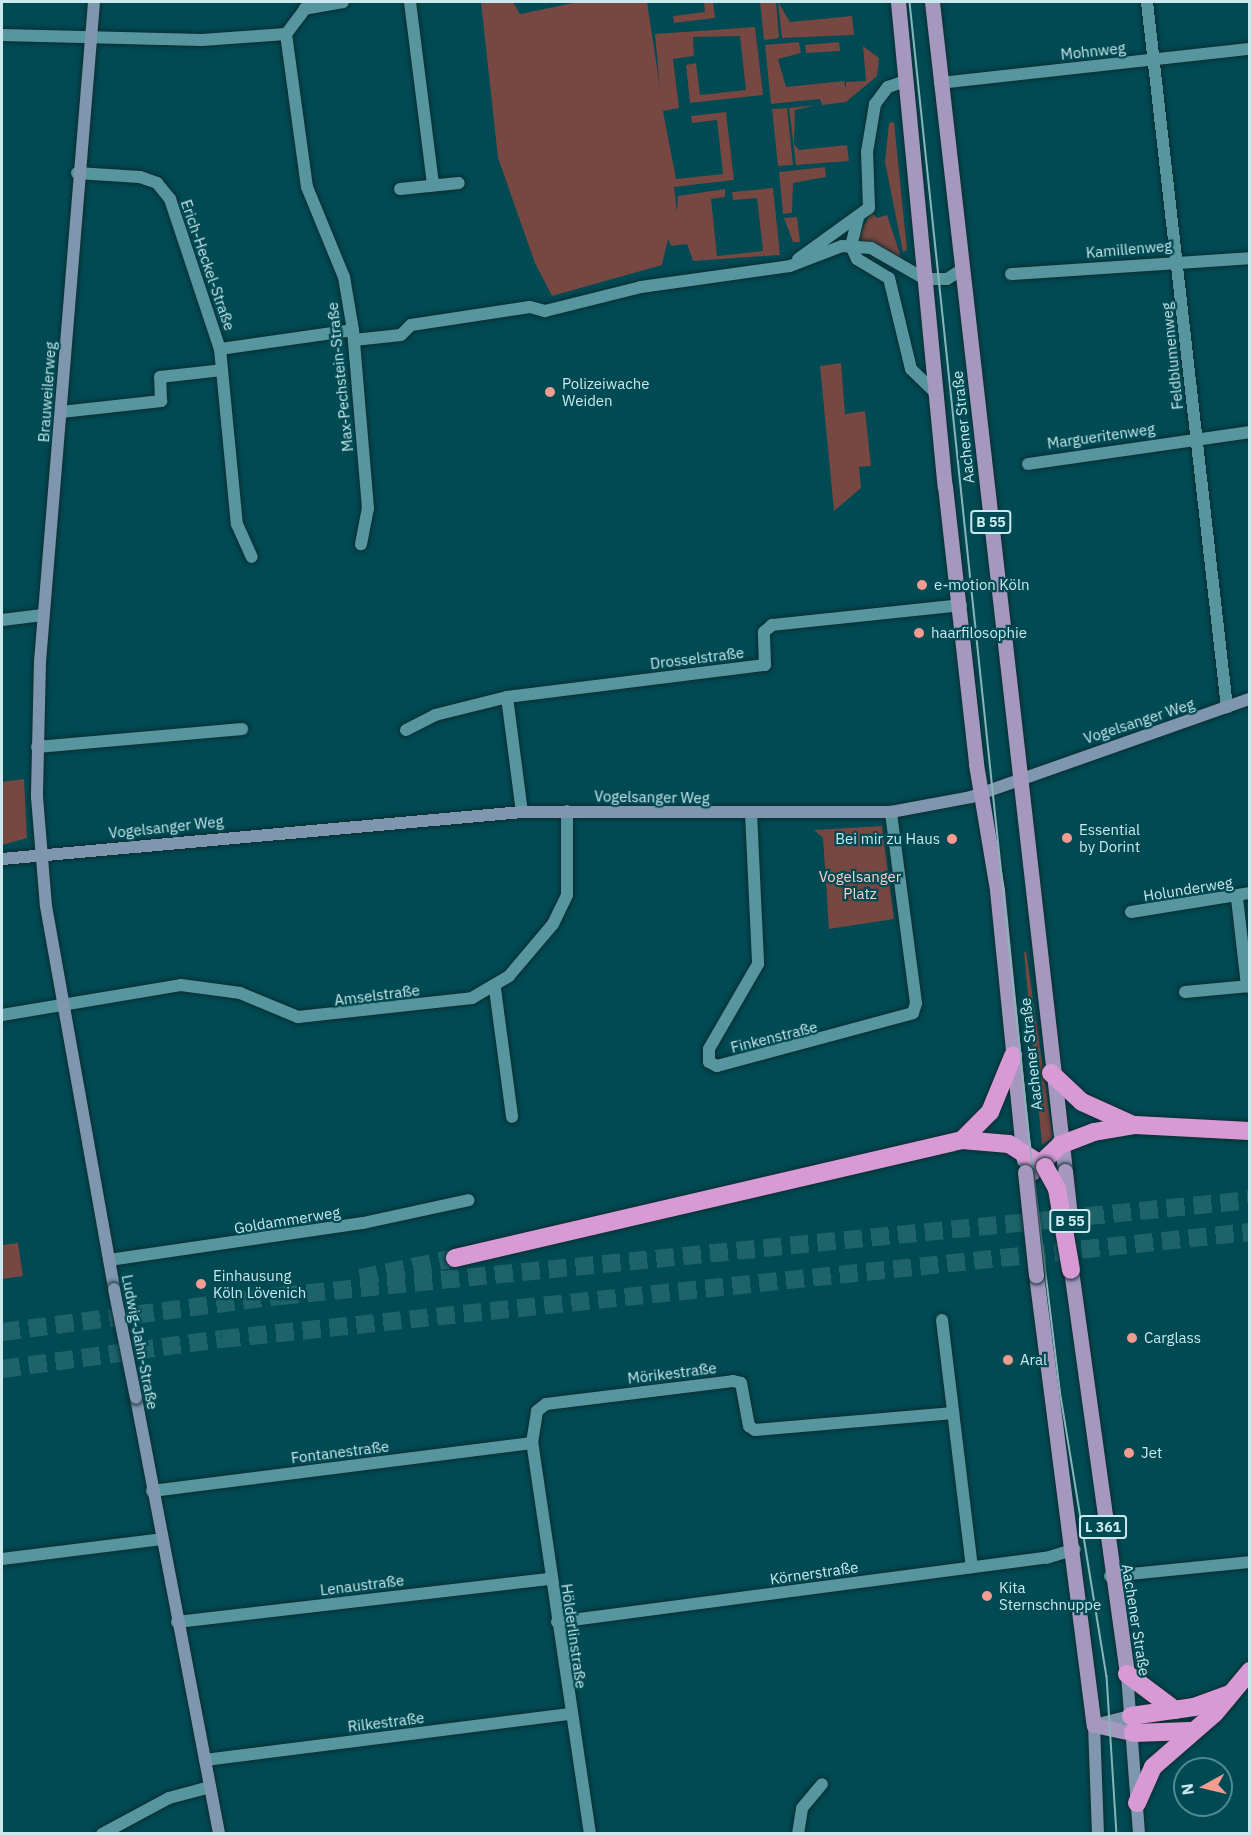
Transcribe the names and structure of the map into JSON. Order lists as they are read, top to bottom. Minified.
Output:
{"streets":{"main road":["Aachener Straße","B 55","L 361"],"street":["Mohnweg","Kamillenweg","Erich-Heckel-Straße","Feldblumenweg","Max-Pechstein-Straße","Brauweilerweg","Margueritenweg","Drosselstraße","Vogelsanger Weg","Holunderweg","Amselstraße","Finkenstraße","Goldammerweg","Ludwig-Jahn-Straße","Mörikestraße","Fontanestraße","Körnerstraße","Lenaustraße","Hölderlinstraße","Rilkestraße"]},"crossings":[["Mohnweg","Feldblumenweg"],["Mohnweg","Aachener Straße"],["Kamillenweg","Feldblumenweg"],["Erich-Heckel-Straße","Brauweilerweg"],["Feldblumenweg","Margueritenweg"],["Feldblumenweg","Vogelsanger Weg"],["Brauweilerweg","Vogelsanger Weg"],["Brauweilerweg","Ludwig-Jahn-Straße"],["Aachener Straße","Drosselstraße"],["Aachener Straße","Vogelsanger Weg"],["B 55","L 361"],["Vogelsanger Weg","Amselstraße"],["Vogelsanger Weg","Finkenstraße"],["Vogelsanger Weg","Ludwig-Jahn-Straße"],["Amselstraße","Ludwig-Jahn-Straße"],["Goldammerweg","Ludwig-Jahn-Straße"],["Ludwig-Jahn-Straße","Fontanestraße"],["Ludwig-Jahn-Straße","Lenaustraße"],["Ludwig-Jahn-Straße","Rilkestraße"],["Mörikestraße","Fontanestraße"],["Mörikestraße","Hölderlinstraße"],["Fontanestraße","Hölderlinstraße"],["L 361","Körnerstraße"],["Körnerstraße","Hölderlinstraße"],["Lenaustraße","Hölderlinstraße"],["Hölderlinstraße","Rilkestraße"]],"parks":["Vogelsanger Platz"],"places":["Polizeiwache Weiden","e-motion Köln","haarfilosophie","Essential by Dorint","Bei mir zu Haus","Einhausung Köln Lövenich","Carglass","Aral","Jet","Kita Sternschnuppe"],"north":"left"}
